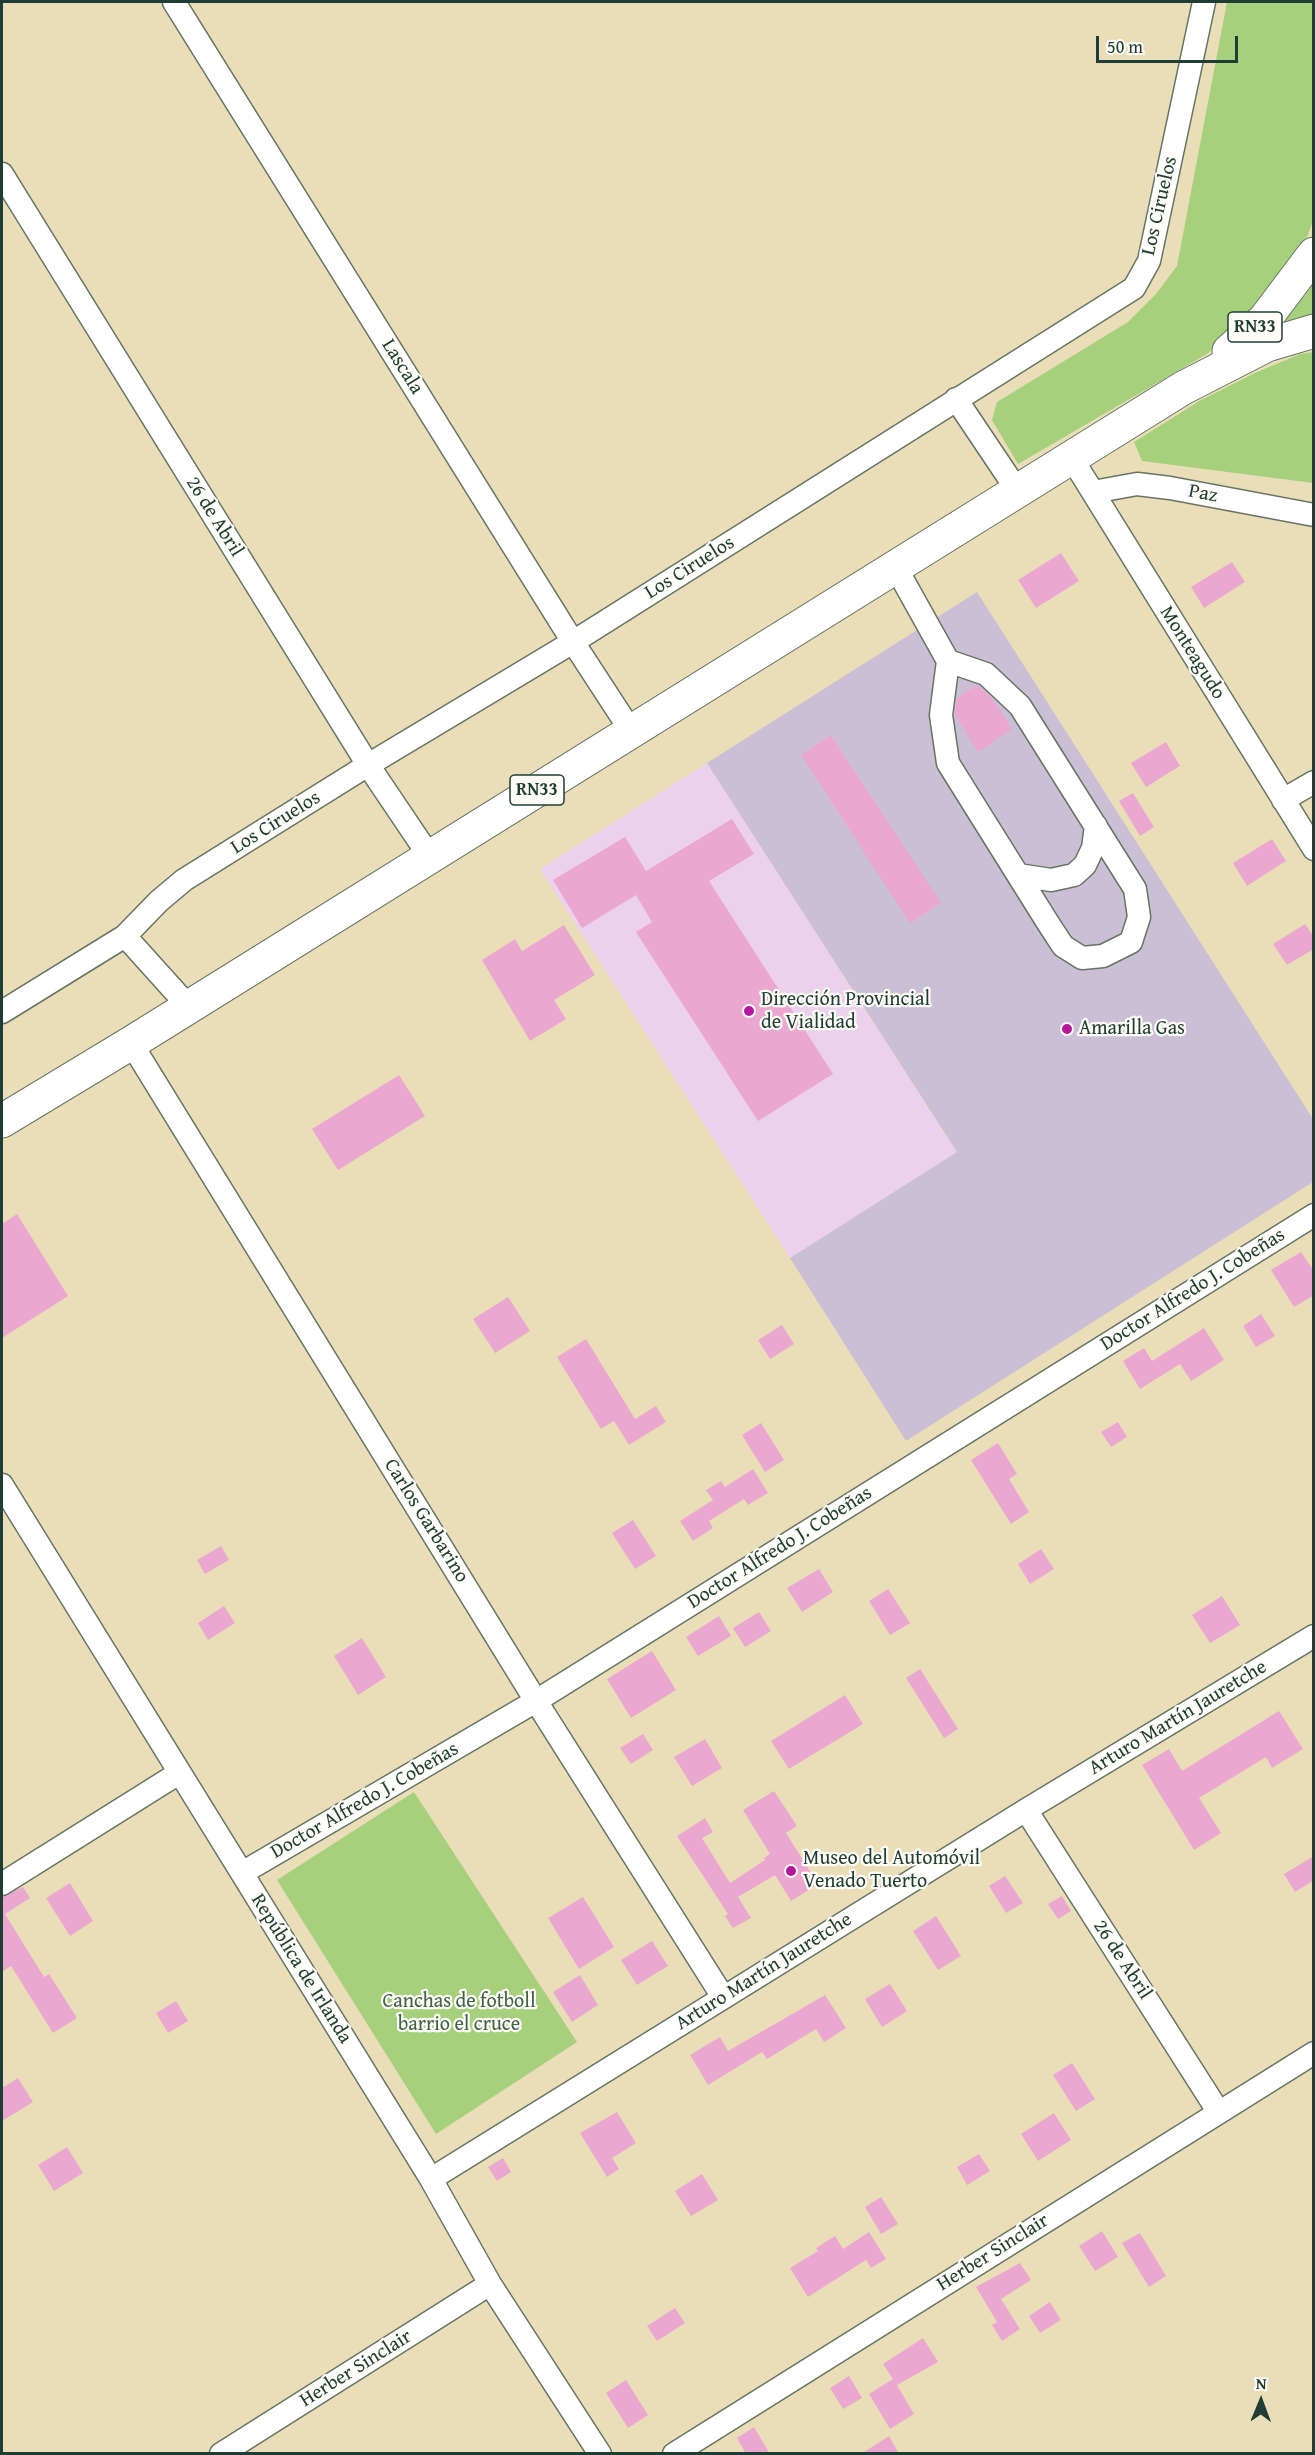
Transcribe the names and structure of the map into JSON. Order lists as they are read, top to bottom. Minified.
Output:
{"streets":{"highway":["RN33"],"street":["Los Ciruelos","Lascala","Paz","26 de Abril","Monteagudo","Doctor Alfredo J. Cobeñas","Carlos Garbarino","Arturo Martín Jauretche","República de Irlanda","Herber Sinclair"]},"crossings":[["Los Ciruelos","Lascala"],["Los Ciruelos","26 de Abril"],["RN33","Lascala"],["RN33","26 de Abril"],["RN33","Monteagudo"],["RN33","Carlos Garbarino"],["Paz","Monteagudo"],["26 de Abril","Arturo Martín Jauretche"],["26 de Abril","Herber Sinclair"],["Doctor Alfredo J. Cobeñas","Carlos Garbarino"],["Doctor Alfredo J. Cobeñas","República de Irlanda"],["Carlos Garbarino","Arturo Martín Jauretche"],["Arturo Martín Jauretche","República de Irlanda"],["República de Irlanda","Herber Sinclair"]],"parks":["Canchas de fotboll barrio el cruce"],"places":["Dirección Provincial de Vialidad","Amarilla Gas","Museo del Automóvil Venado Tuerto"],"scale_bar":"50 m","north":"top"}
